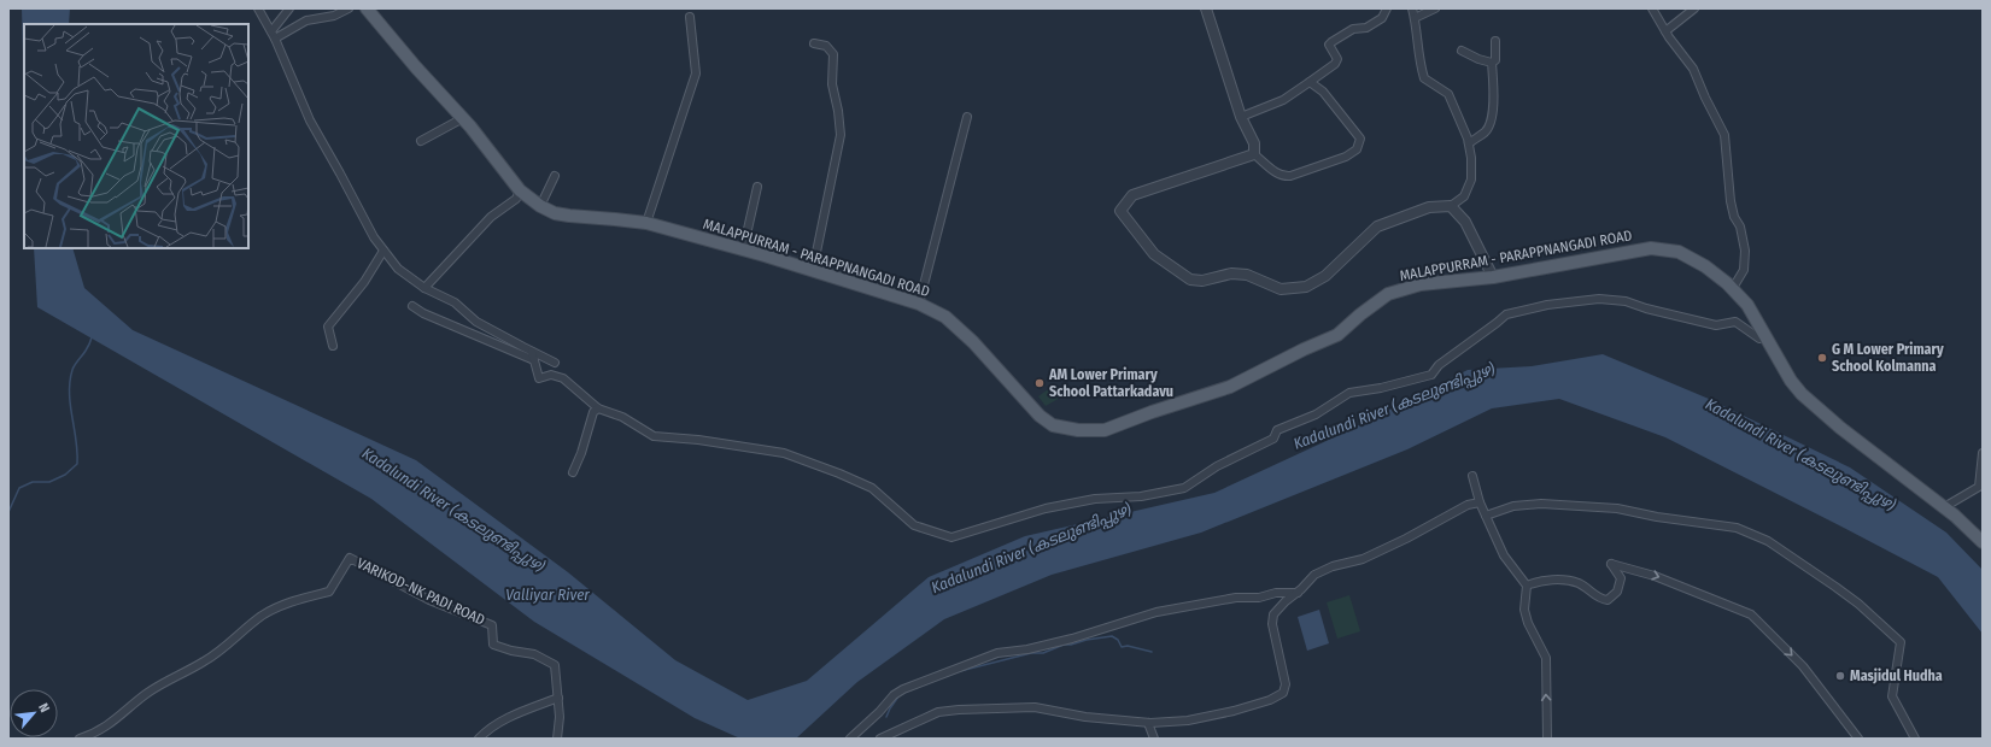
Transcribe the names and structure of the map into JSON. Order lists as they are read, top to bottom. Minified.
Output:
{"streets":{"main road":["MALAPPURRAM - PARAPPNANGADI ROAD"],"street":["VARIKOD-NK PADI ROAD"]},"water":["Kadalundi River (കടലുണ്ടിപ്പുഴ)","Valliyar River"],"places":["G M Lower Primary School Kolmanna","AM Lower Primary School Pattarkadavu","Masjidul Hudha"],"north":"top right"}
